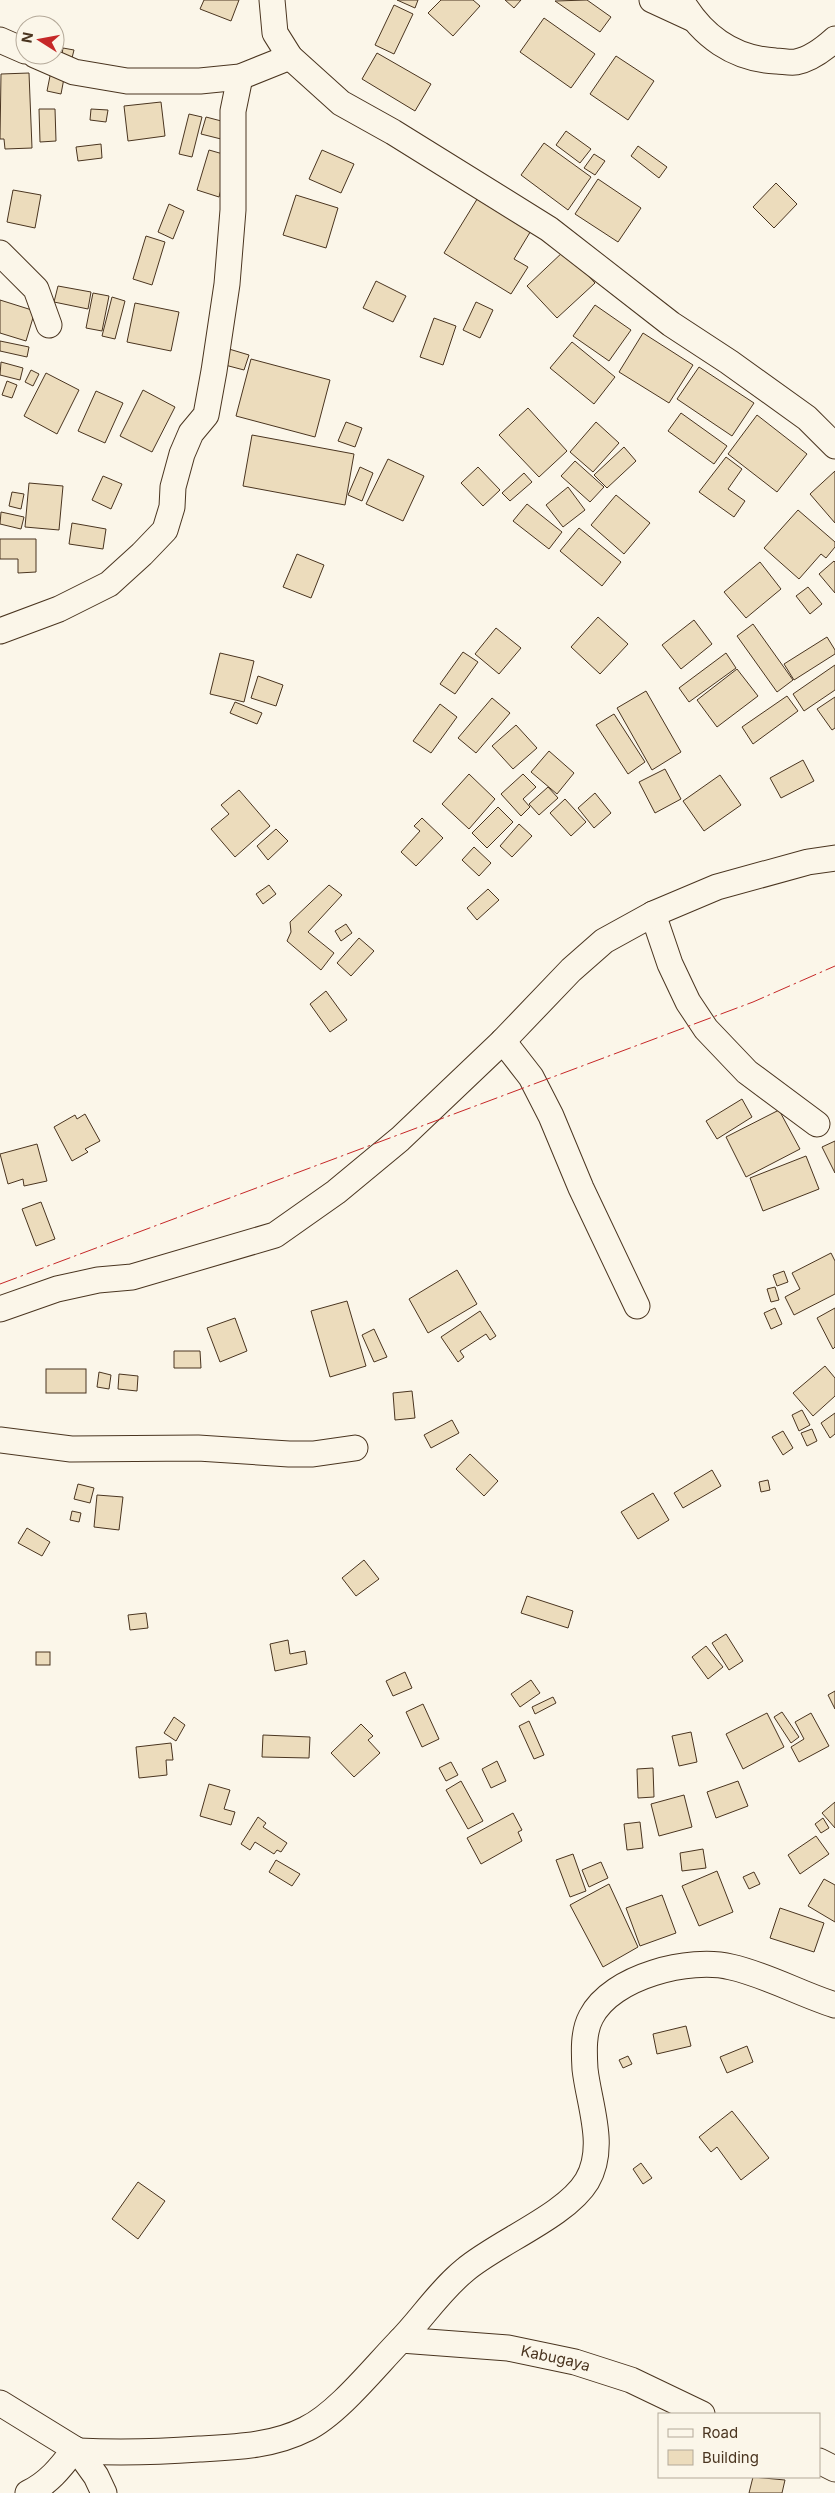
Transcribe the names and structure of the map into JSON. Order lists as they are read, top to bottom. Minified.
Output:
{"streets":{"street":["Kabugaya"]},"legend":["Road","Building"],"north":"left"}
